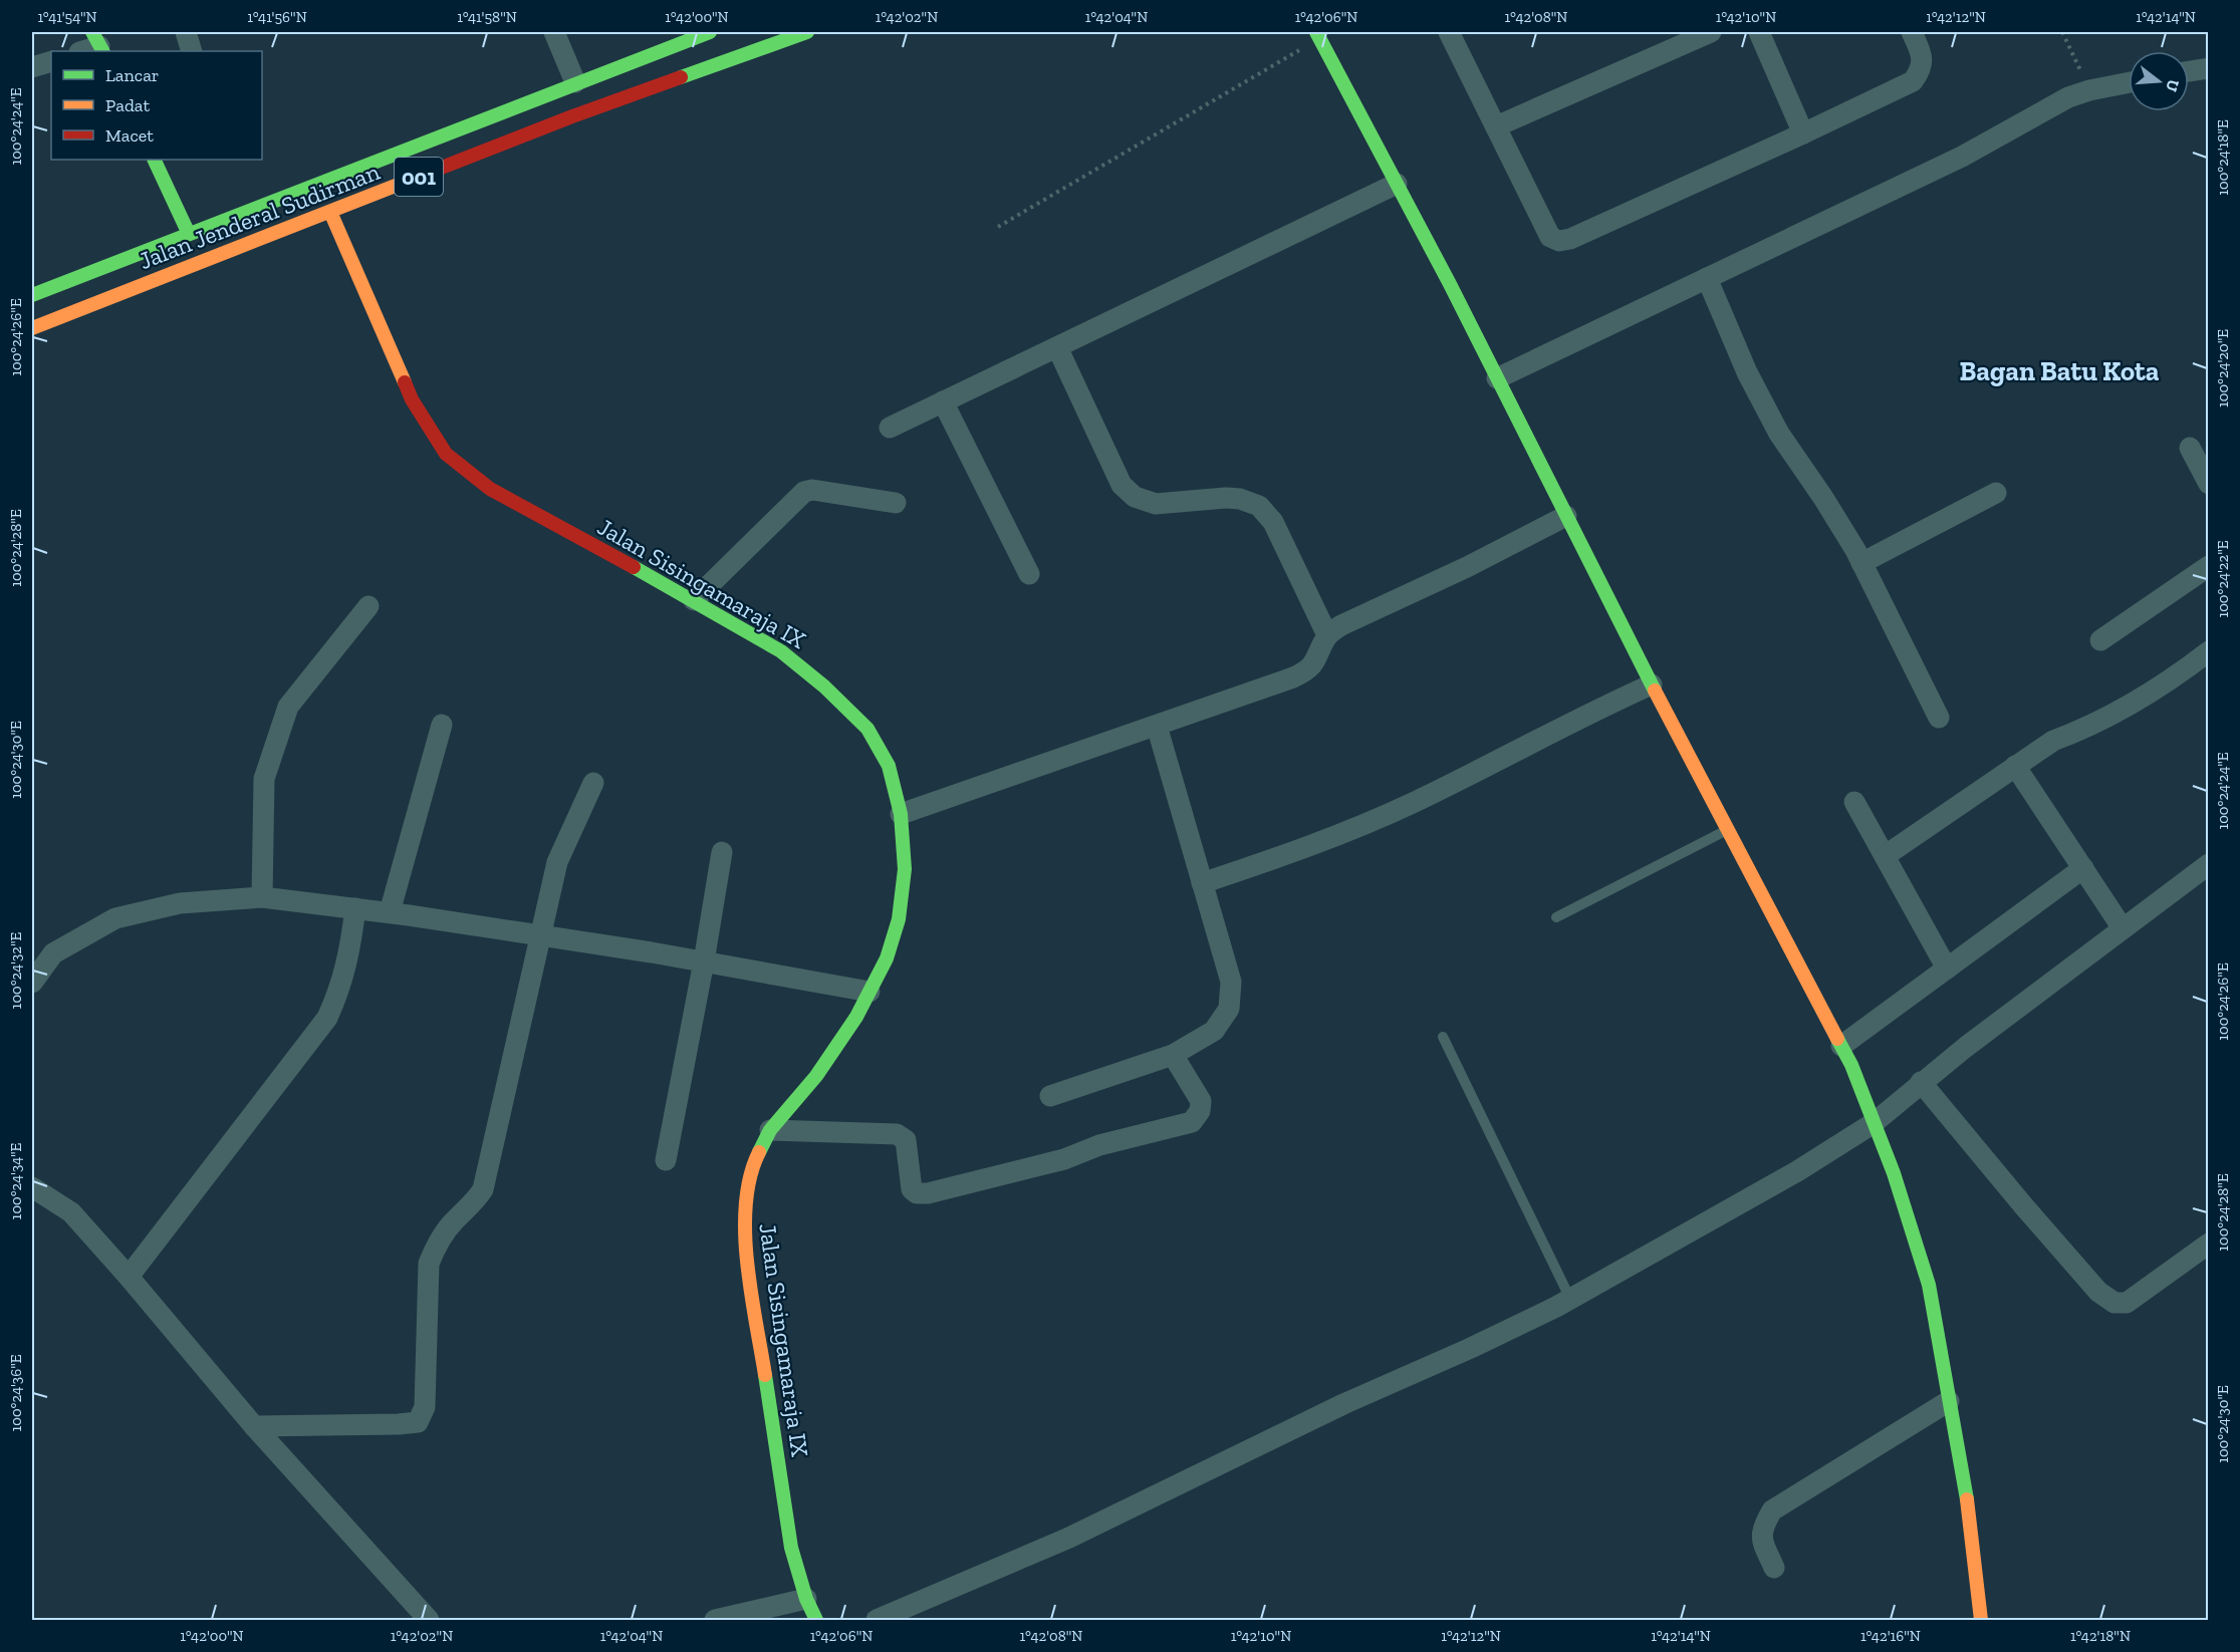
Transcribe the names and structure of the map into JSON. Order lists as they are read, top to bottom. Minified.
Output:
{"streets":{"main road":["001","Jalan Jenderal Sudirman","Jalan Sisingamaraja IX"]},"crossings":[["Jalan Jenderal Sudirman","Jalan Sisingamaraja IX"]],"districts":["Bagan Batu Kota"],"legend":["Lancar","Padat","Macet"],"north":"right","coordinates":["1°41'54\"N","1°41'56\"N","1°41'58\"N","1°42'00\"N","1°42'02\"N","1°42'04\"N","1°42'06\"N","1°42'08\"N","1°42'10\"N","1°42'12\"N","1°42'14\"N","100°24'24\"E","100°24'18\"E","100°24'26\"E","100°24'20\"E","100°24'28\"E","100°24'22\"E","100°24'30\"E","100°24'32\"E","100°24'34\"E","100°24'36\"E","1°42'16\"N","1°42'18\"N"]}
